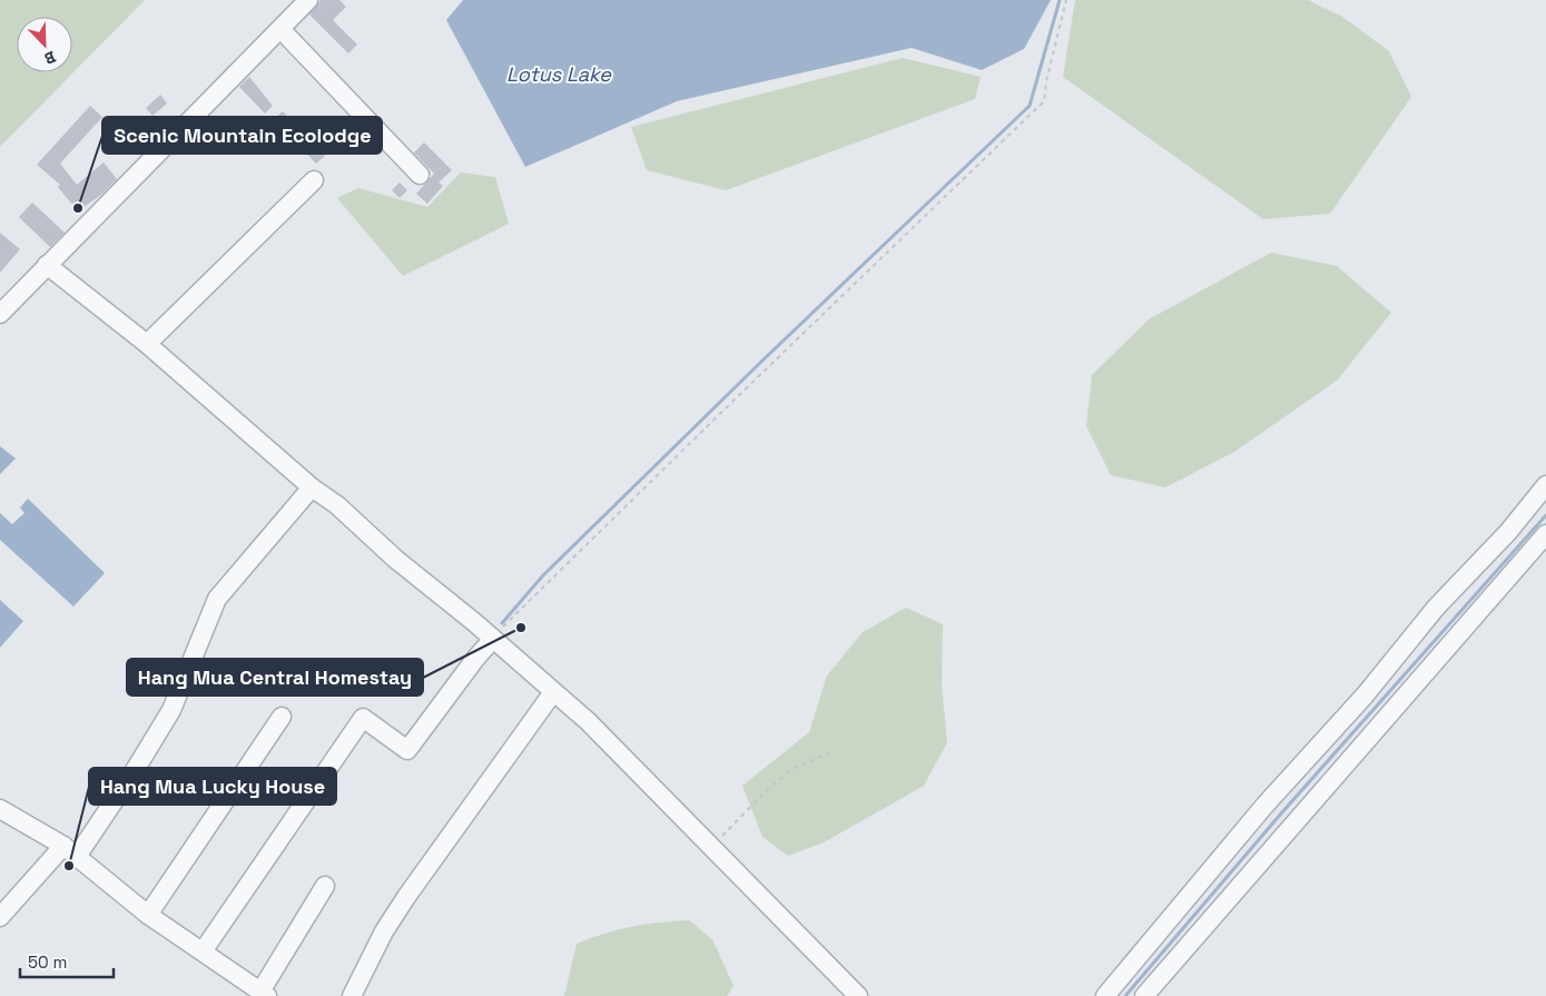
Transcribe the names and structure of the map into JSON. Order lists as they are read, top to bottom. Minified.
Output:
{"water":["Lotus Lake"],"places":["Scenic Mountain Ecolodge","Hang Mua Central Homestay","Hang Mua Lucky House"],"scale_bar":"50 m","north":"bottom right"}
